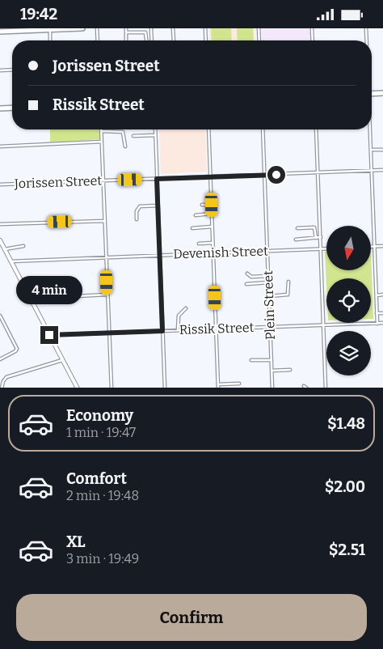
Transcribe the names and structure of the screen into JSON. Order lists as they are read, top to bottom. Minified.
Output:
{"streets":{"street":["Jorissen Street","Devenish Street","Plein Street","Rissik Street"]},"crossings":[["Jorissen Street","Plein Street"],["Devenish Street","Plein Street"],["Plein Street","Rissik Street"]],"north":"bottom","page":{"status":"19:42","banner":["Jorissen Street","Rissik Street"],"bubble":"4 min","list":[{"name":"Economy","note":"1 min · 19:47","value":"$1.48"},{"name":"Comfort","note":"2 min · 19:48","value":"$2.00"},{"name":"XL","note":"3 min · 19:49","value":"$2.51"}],"buttons":"Confirm"}}
